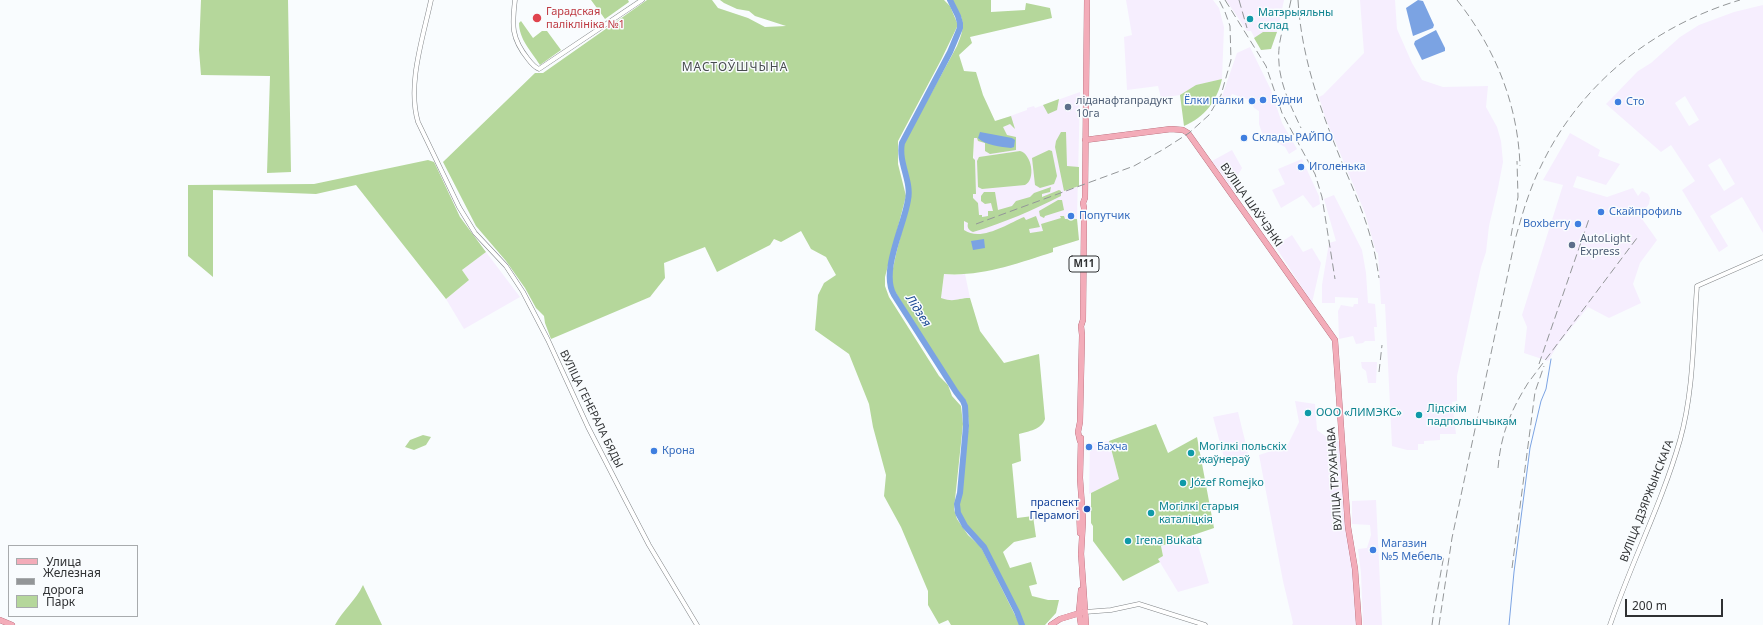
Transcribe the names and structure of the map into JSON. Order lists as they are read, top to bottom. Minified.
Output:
{"streets":{"main road":["ВУЛІЦА ШАЎЧЭНКІ","М11","ВУЛІЦА ТРУХАНАВА"],"street":["ВУЛІЦА ГЕНЕРАЛА БЯДЫ","ВУЛІЦА ДЗЯРЖЫНСКАГА"]},"crossings":[["ВУЛІЦА ШАЎЧЭНКІ","М11"],["ВУЛІЦА ШАЎЧЭНКІ","ВУЛІЦА ТРУХАНАВА"]],"districts":["МАСТОЎШЧЫНА"],"water":["Лідзея"],"places":["Гарадская паліклініка №1","Матэрыяльны склад","Будни","Ёлки палки","Сто","ліданафтапрадукт 10га","Склады РАЙПО","Иголенька","Скайпрофиль","Попутчик","Boxberry","AutoLight Express","ООО «ЛИМЭКС»","Лідскім падпольшчыкам","Бахча","Крона","Могілкі польскіх жаўнераў","Józef Romejko","праспект Перамогі","Могілкі старыя каталіцкія","Irena Bukata","Магазин №5 Мебель"],"legend":["Улица","Железная дорога","Парк"],"scale_bar":"200 m"}
